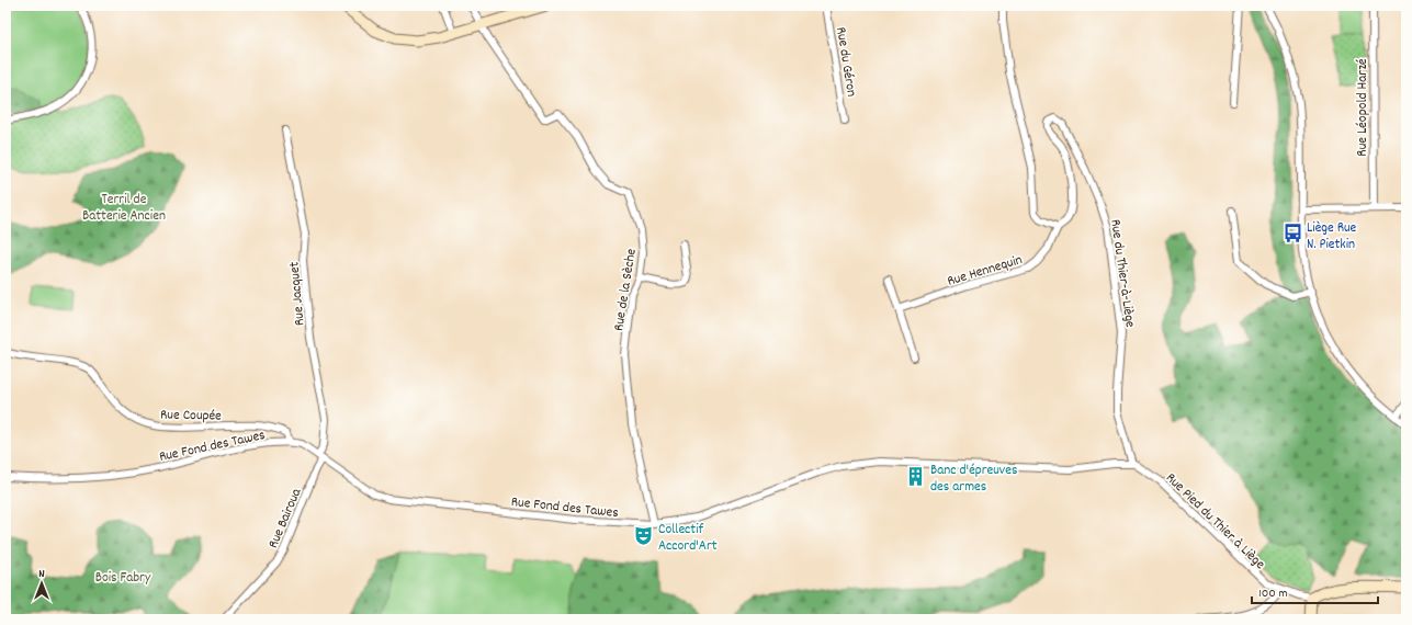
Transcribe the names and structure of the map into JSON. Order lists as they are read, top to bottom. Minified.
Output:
{"streets":{"street":["Rue du Géron","Rue Léopold Harzé","Rue Hennequin","Rue du Thier-à-Liège","Rue de la Sèche","Rue Jacquet","Rue Coupée","Rue Fond des Tawes","Rue Bairoua","Rue Pied du Thier à Liège"]},"crossings":[["Rue Hennequin","Rue du Thier-à-Liège"],["Rue du Thier-à-Liège","Rue Fond des Tawes"],["Rue du Thier-à-Liège","Rue Pied du Thier à Liège"],["Rue de la Sèche","Rue Fond des Tawes"],["Rue Jacquet","Rue Fond des Tawes"],["Rue Jacquet","Rue Bairoua"],["Rue Coupée","Rue Fond des Tawes"],["Rue Fond des Tawes","Rue Bairoua"],["Rue Fond des Tawes","Rue Pied du Thier à Liège"]],"parks":["Terril de Batterie Ancien","Bois Fabry"],"places":{"bus stop":["Liège Rue N. Pietkin"],"building":["Banc d'épreuves des armes"],"theatre":["Collectif Accord'Art"]},"scale_bar":"100 m","north":"top"}
